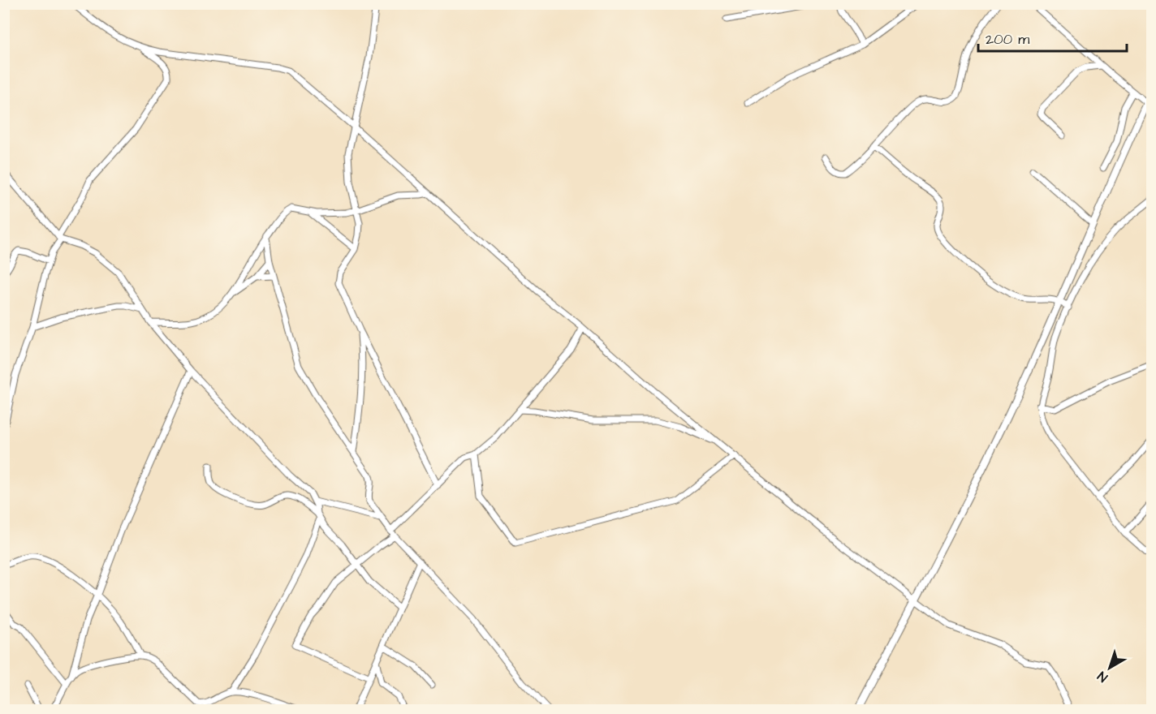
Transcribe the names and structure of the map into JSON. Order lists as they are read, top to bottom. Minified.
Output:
{"scale_bar":"200 m","north":"bottom left"}
